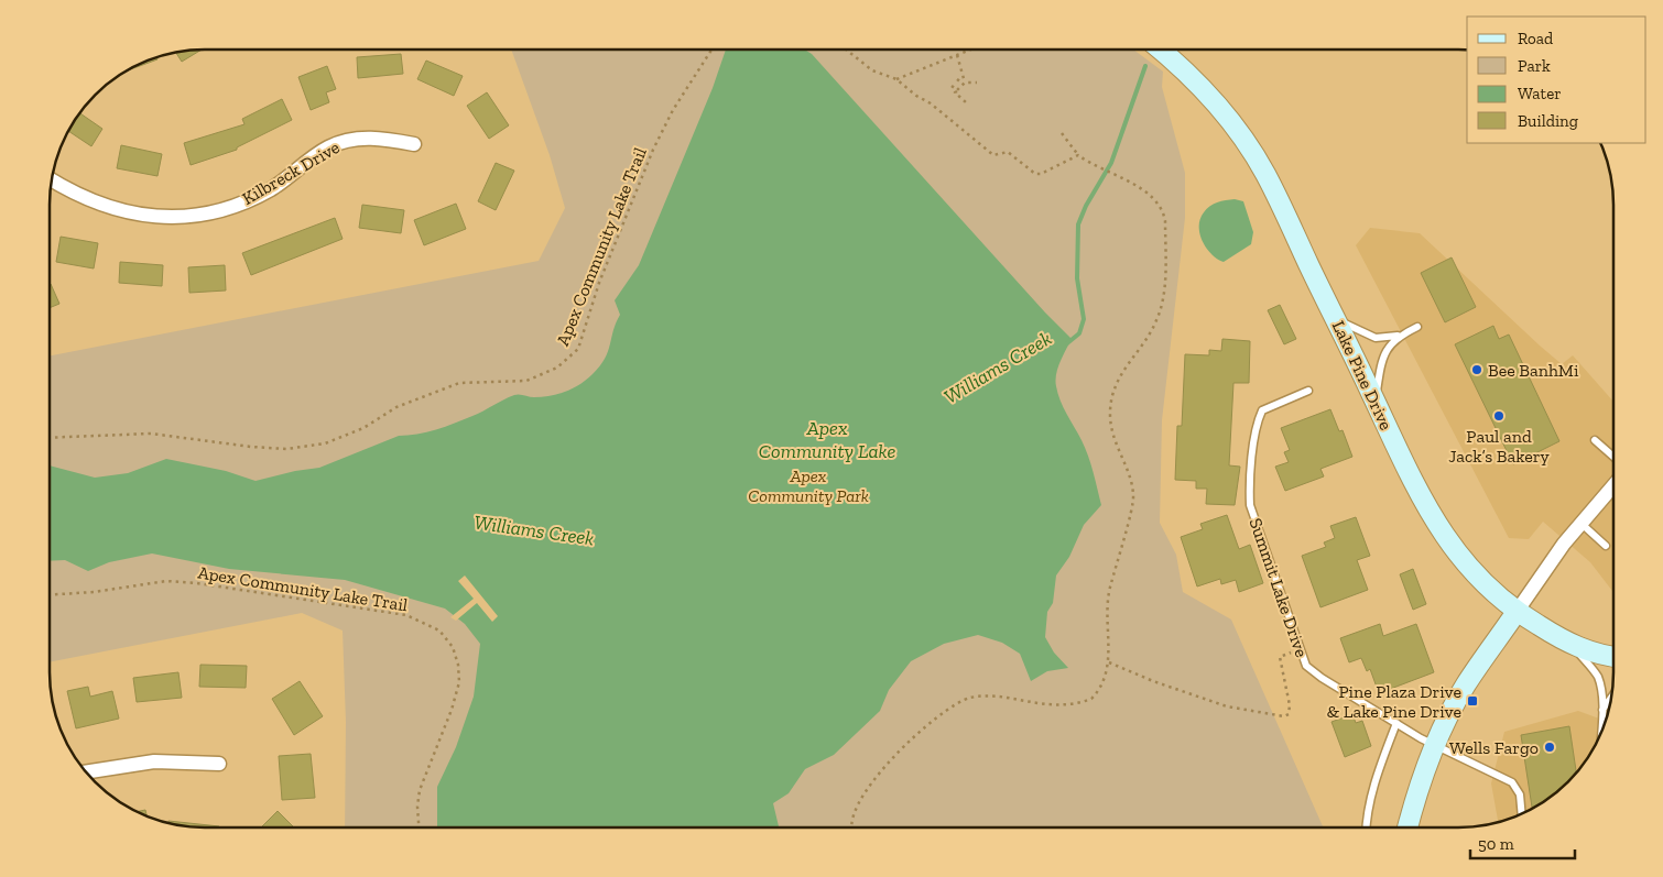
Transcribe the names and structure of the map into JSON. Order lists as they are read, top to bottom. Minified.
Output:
{"streets":{"main road":["Lake Pine Drive"],"street":["Kilbreck Drive"],"lane":["Summit Lake Drive"],"path":["Apex Community Lake Trail"]},"water":["Williams Creek","Apex Community Lake"],"parks":["Apex Community Park"],"places":{"other":["Bee BanhMi","Paul and Jack’s Bakery","Wells Fargo"],"transit":["Pine Plaza Drive & Lake Pine Drive"]},"legend":["Road","Park","Water","Building"],"scale_bar":"50 m"}
